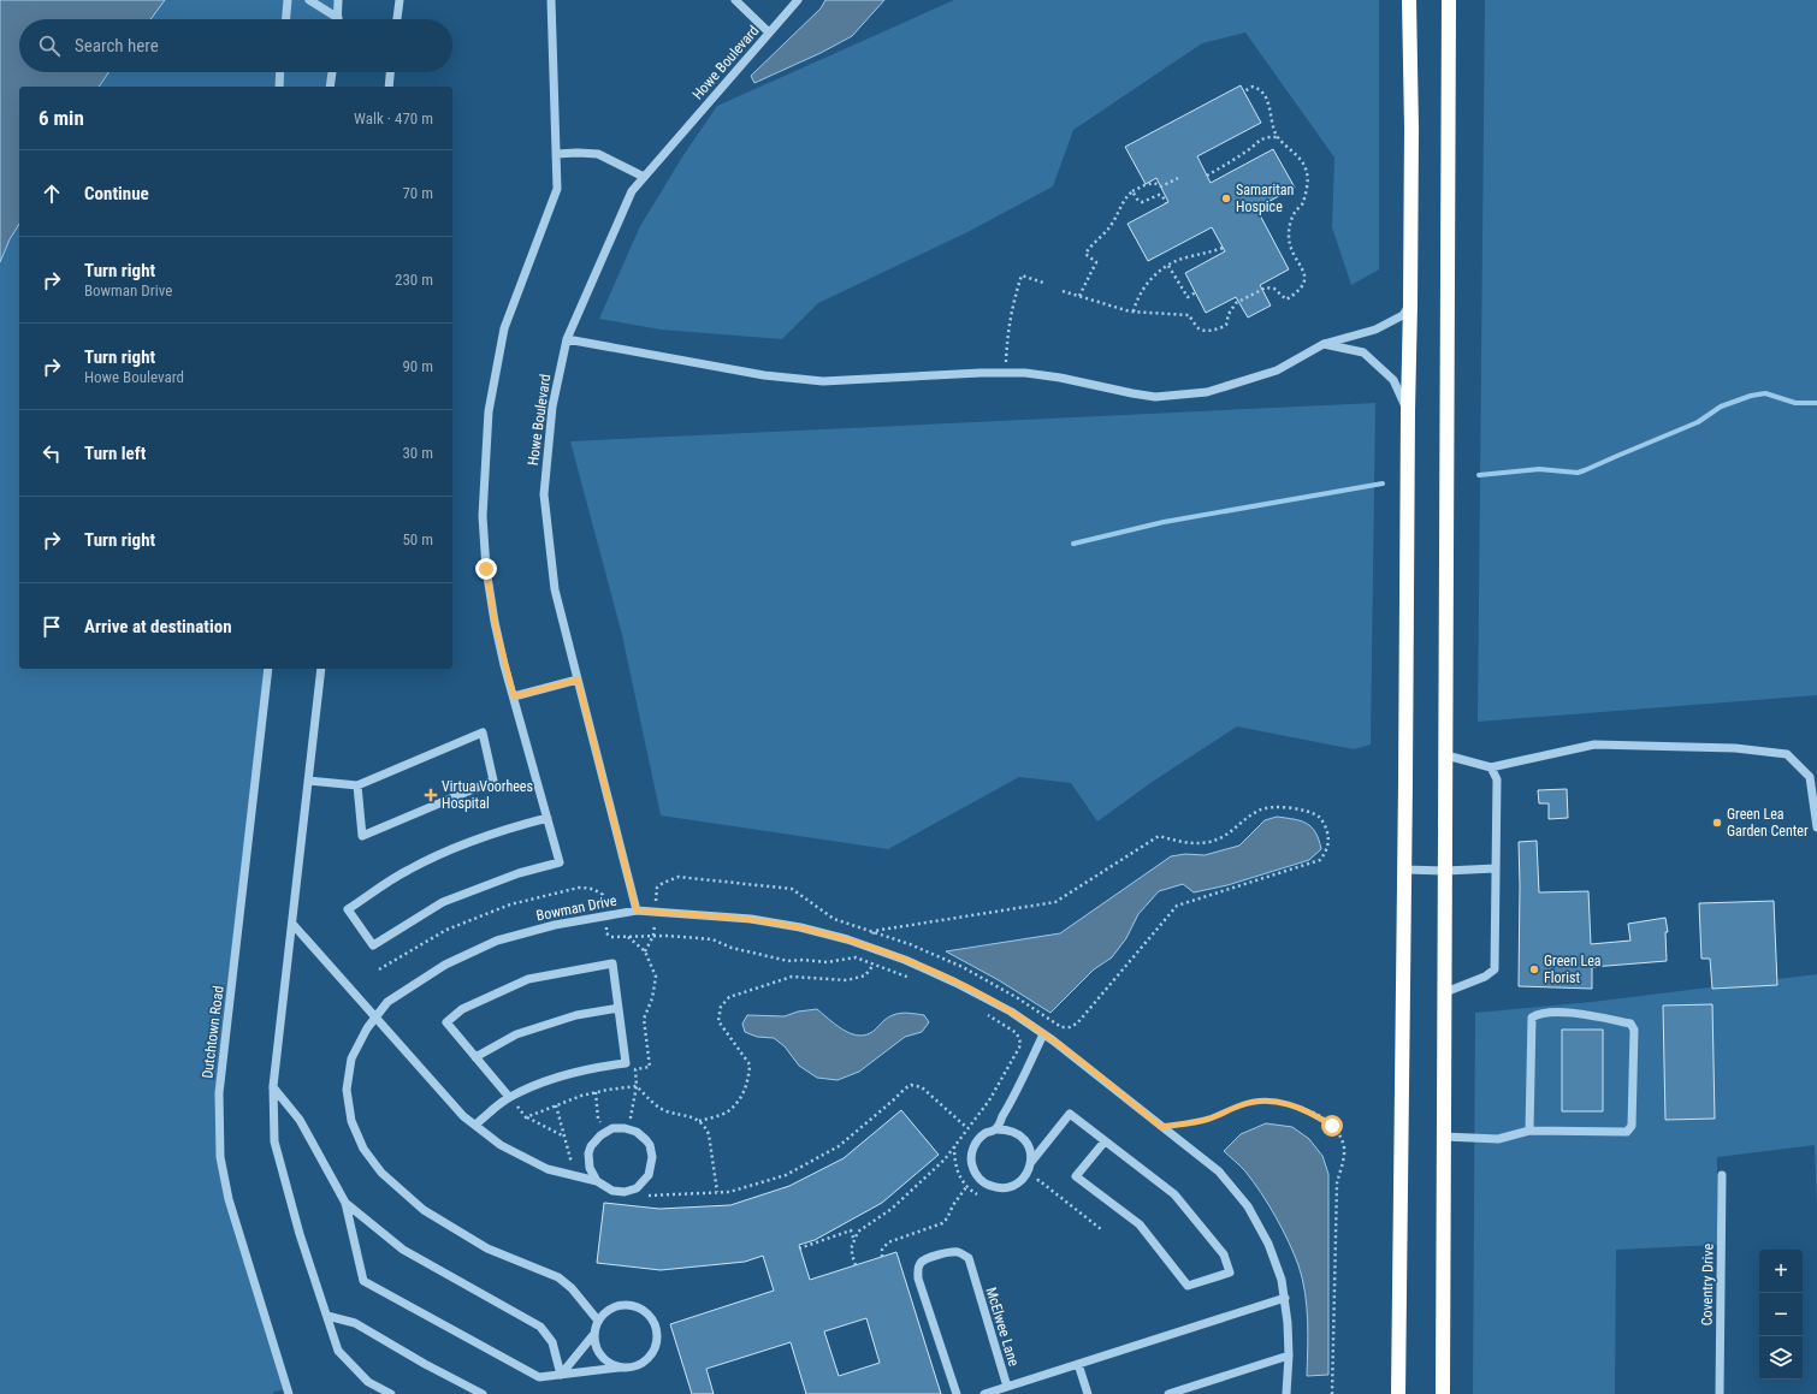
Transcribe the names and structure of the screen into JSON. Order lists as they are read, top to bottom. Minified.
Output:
{"streets":{"street":["Howe Boulevard","Bowman Drive","Dutchtown Road","Coventry Drive","McElwee Lane"]},"crossings":[["Howe Boulevard","Bowman Drive"],["Bowman Drive","McElwee Lane"]],"places":{"other":["Samaritan Hospice","Green Lea Garden Center","Green Lea Florist"],"health":["Virtua Voorhees Hospital"]},"page":{"search":"Search here","heading":["6 min","Walk · 470 m"],"list":[["Continue","70 m"],["Turn right","Bowman Drive","230 m"],["Turn right","Howe Boulevard","90 m"],["Turn left","30 m"],["Turn right","50 m"],"Arrive at destination"],"map_buttons":["+","−"]}}
